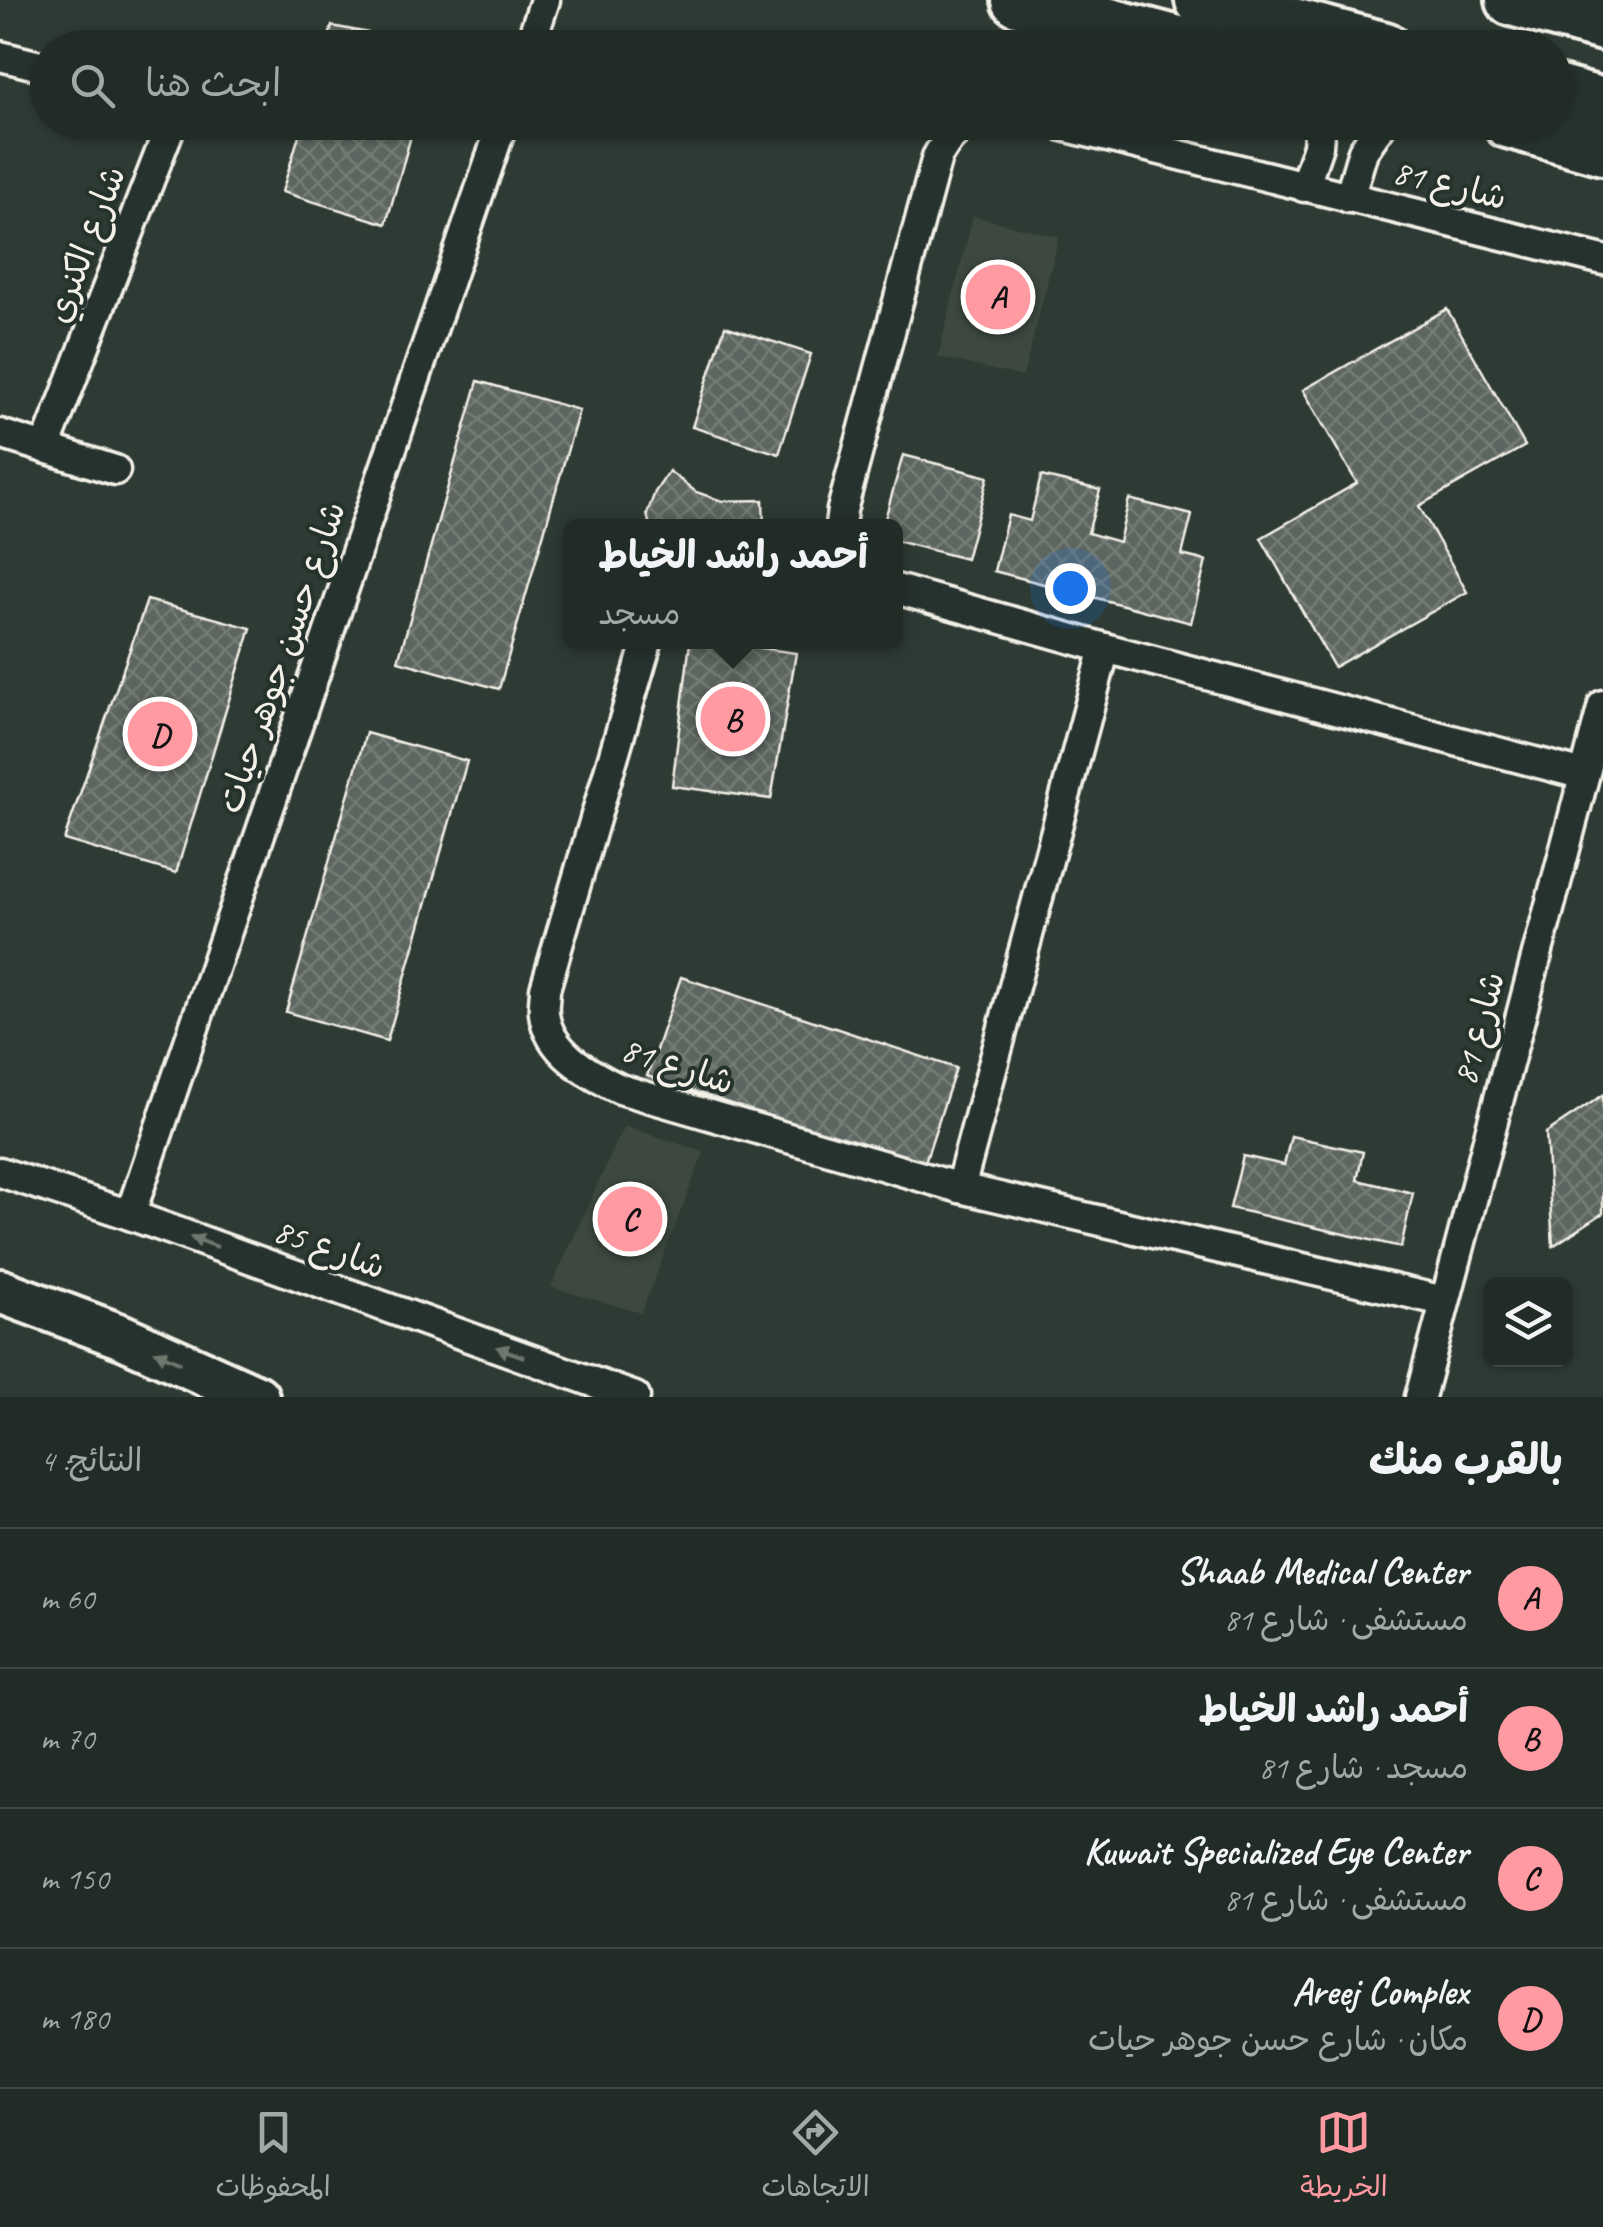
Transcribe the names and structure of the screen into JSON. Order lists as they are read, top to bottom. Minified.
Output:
{"streets":{"street":["شارع 81","شارع الكنري","شارع حسن جوهر حيات","شارع 85"]},"crossings":[["شارع حسن جوهر حيات","شارع 85"]],"one_way":["شارع 85"],"page":{"search":"ابحث هنا","pins":["A","B","D","C"],"popup":["أحمد راشد الخياط","مسجد"],"heading":["بالقرب منك","النتائج: 4"],"list":[{"mark":"A","name":"Shaab Medical Center","note":"مستشفى · شارع 81","value":"60 m"},{"mark":"B","name":"أحمد راشد الخياط","note":"مسجد · شارع 81","value":"70 m"},{"mark":"C","name":"Kuwait Specialized Eye Center","note":"مستشفى · شارع 81","value":"150 m"},{"mark":"D","name":"Areej Complex","note":"مكان · شارع حسن جوهر حيات","value":"180 m"}],"nav":["الخريطة","الاتجاهات","المحفوظات"]}}
